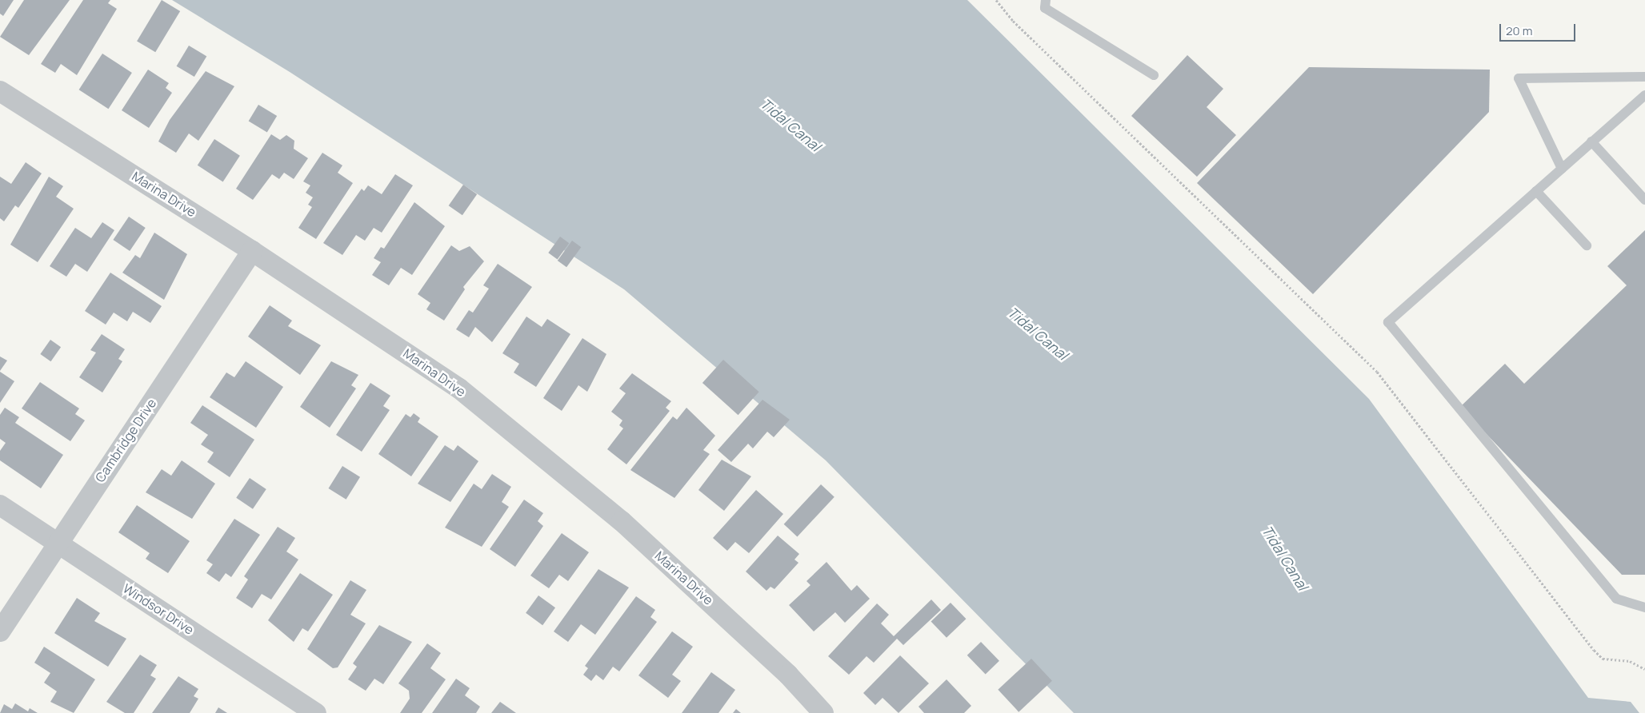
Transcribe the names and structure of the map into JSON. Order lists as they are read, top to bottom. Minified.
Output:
{"streets":{"street":["Marina Drive","Cambridge Drive","Windsor Drive"]},"crossings":[["Marina Drive","Cambridge Drive"],["Cambridge Drive","Windsor Drive"]],"water":["Tidal Canal"],"scale_bar":"20 m"}
